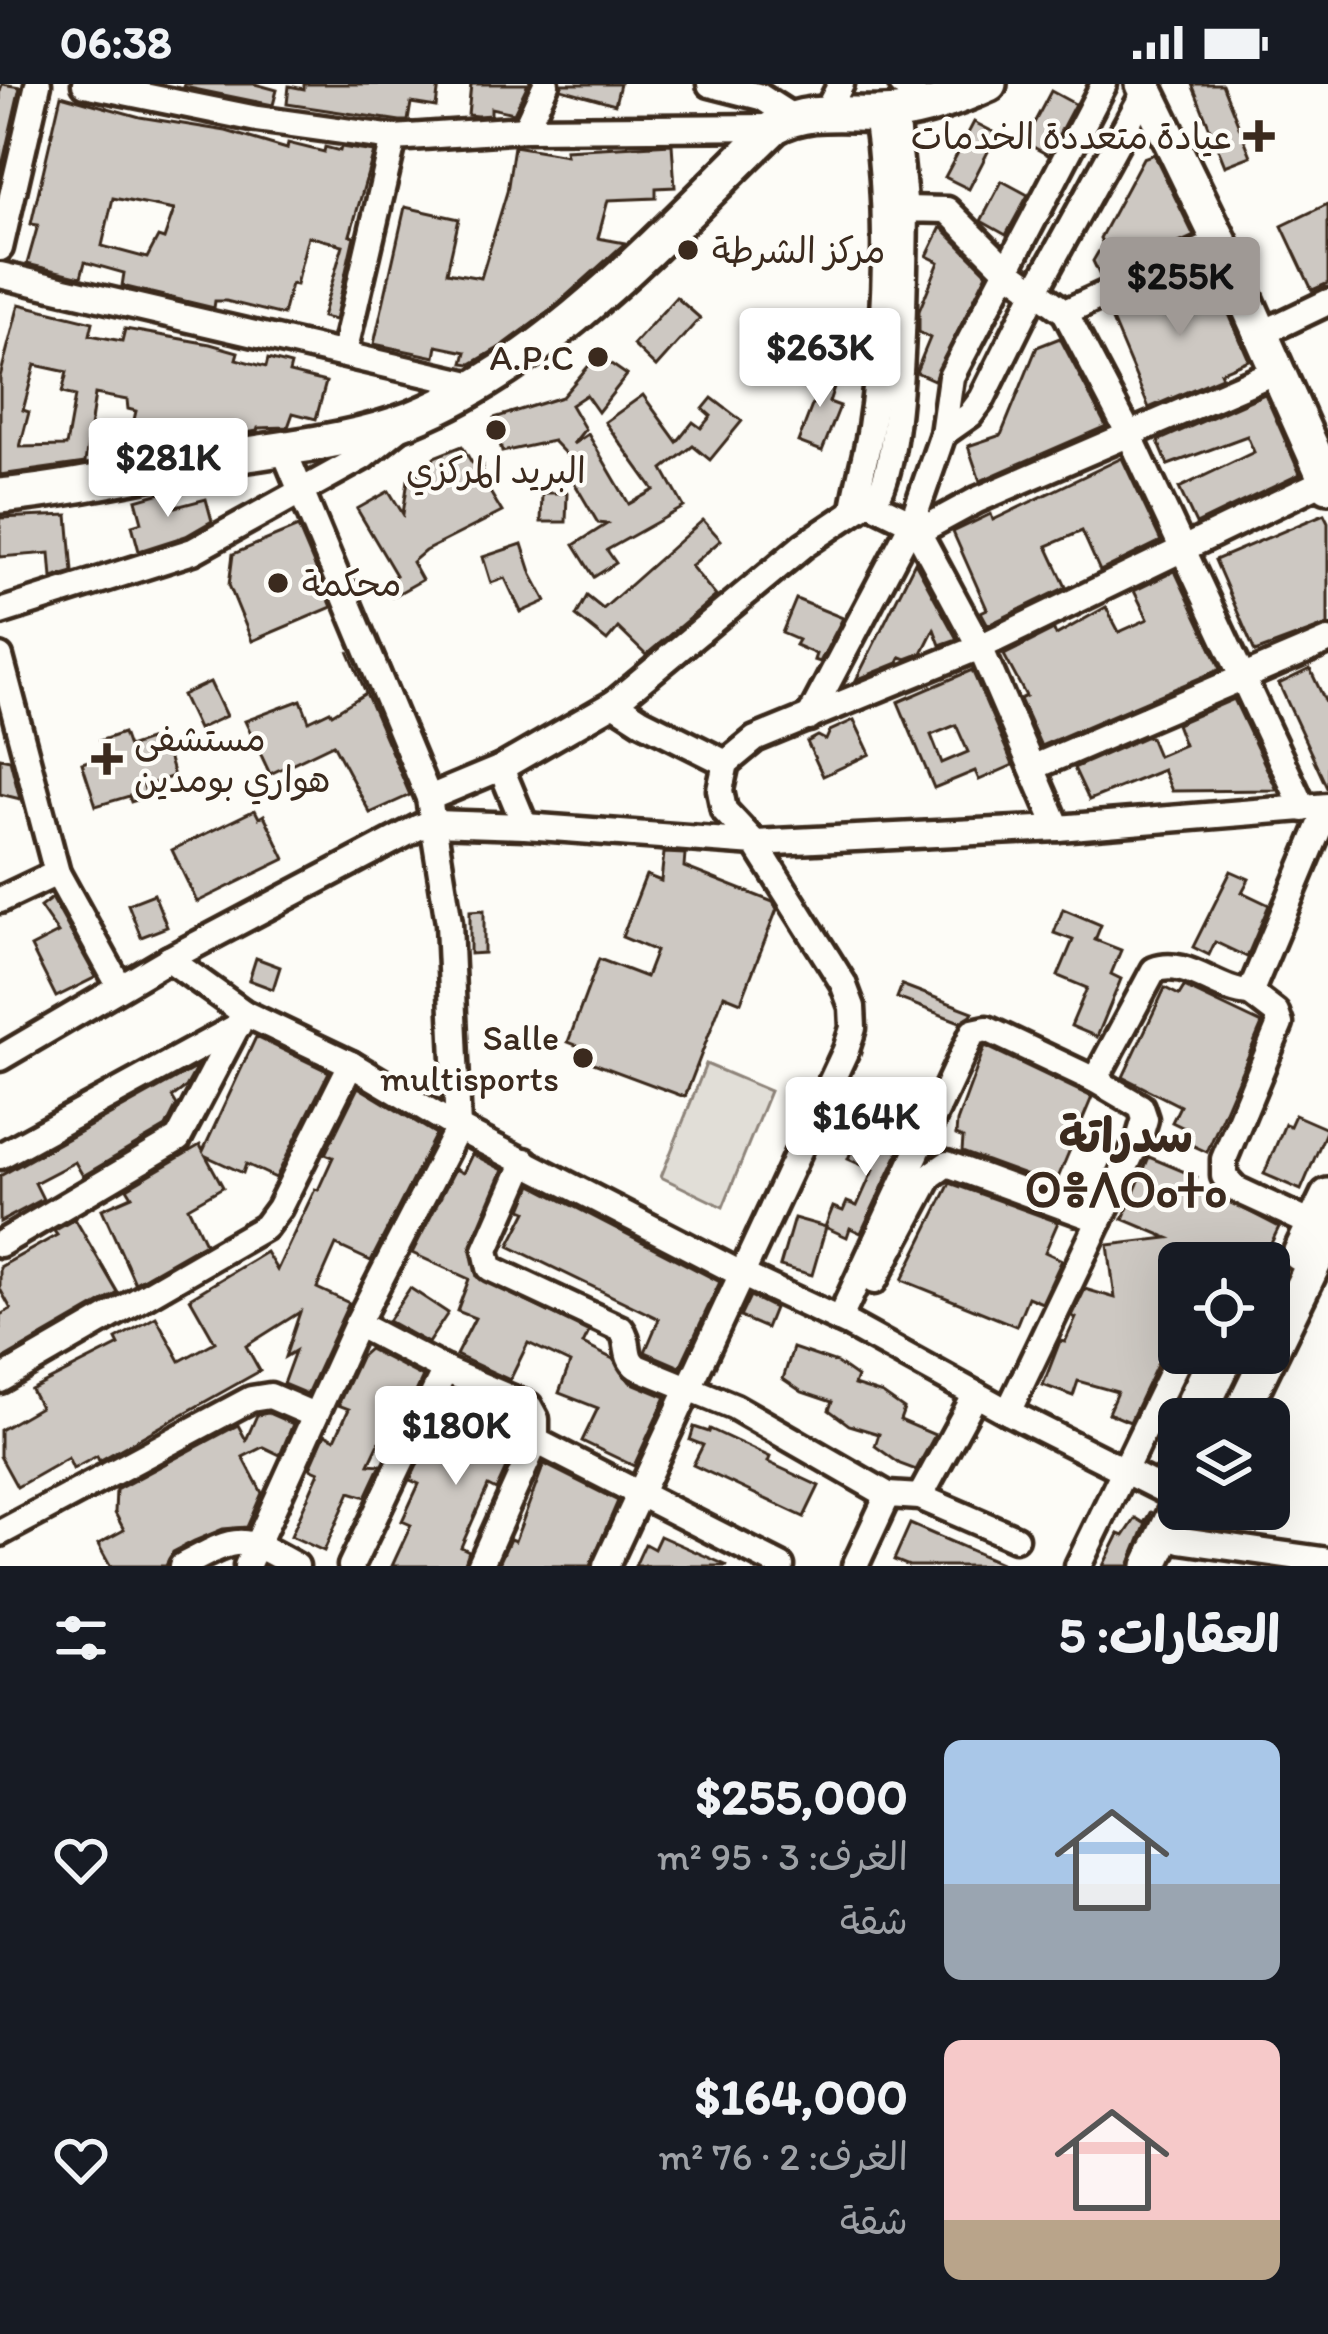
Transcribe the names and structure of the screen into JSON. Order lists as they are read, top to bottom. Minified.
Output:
{"districts":["سدراتة ⵙⴻⴷⵔⴰⵜⴰ"],"places":{"health":["عيادة متعددة الخدمات","مستشفى هواري بومدين"],"other":["مركز الشرطة","A.P.C","البريد المركزي","محكمة","Salle multisports"]},"page":{"status":"06:38","price":["$255K","$263K","$281K","$164K","$180K"],"heading":"العقارات: 5","list":[{"name":"$255,000","note":"الغرف: 3 · 95 m² · شقة"},{"name":"$164,000","note":"الغرف: 2 · 76 m² · شقة"}]}}
